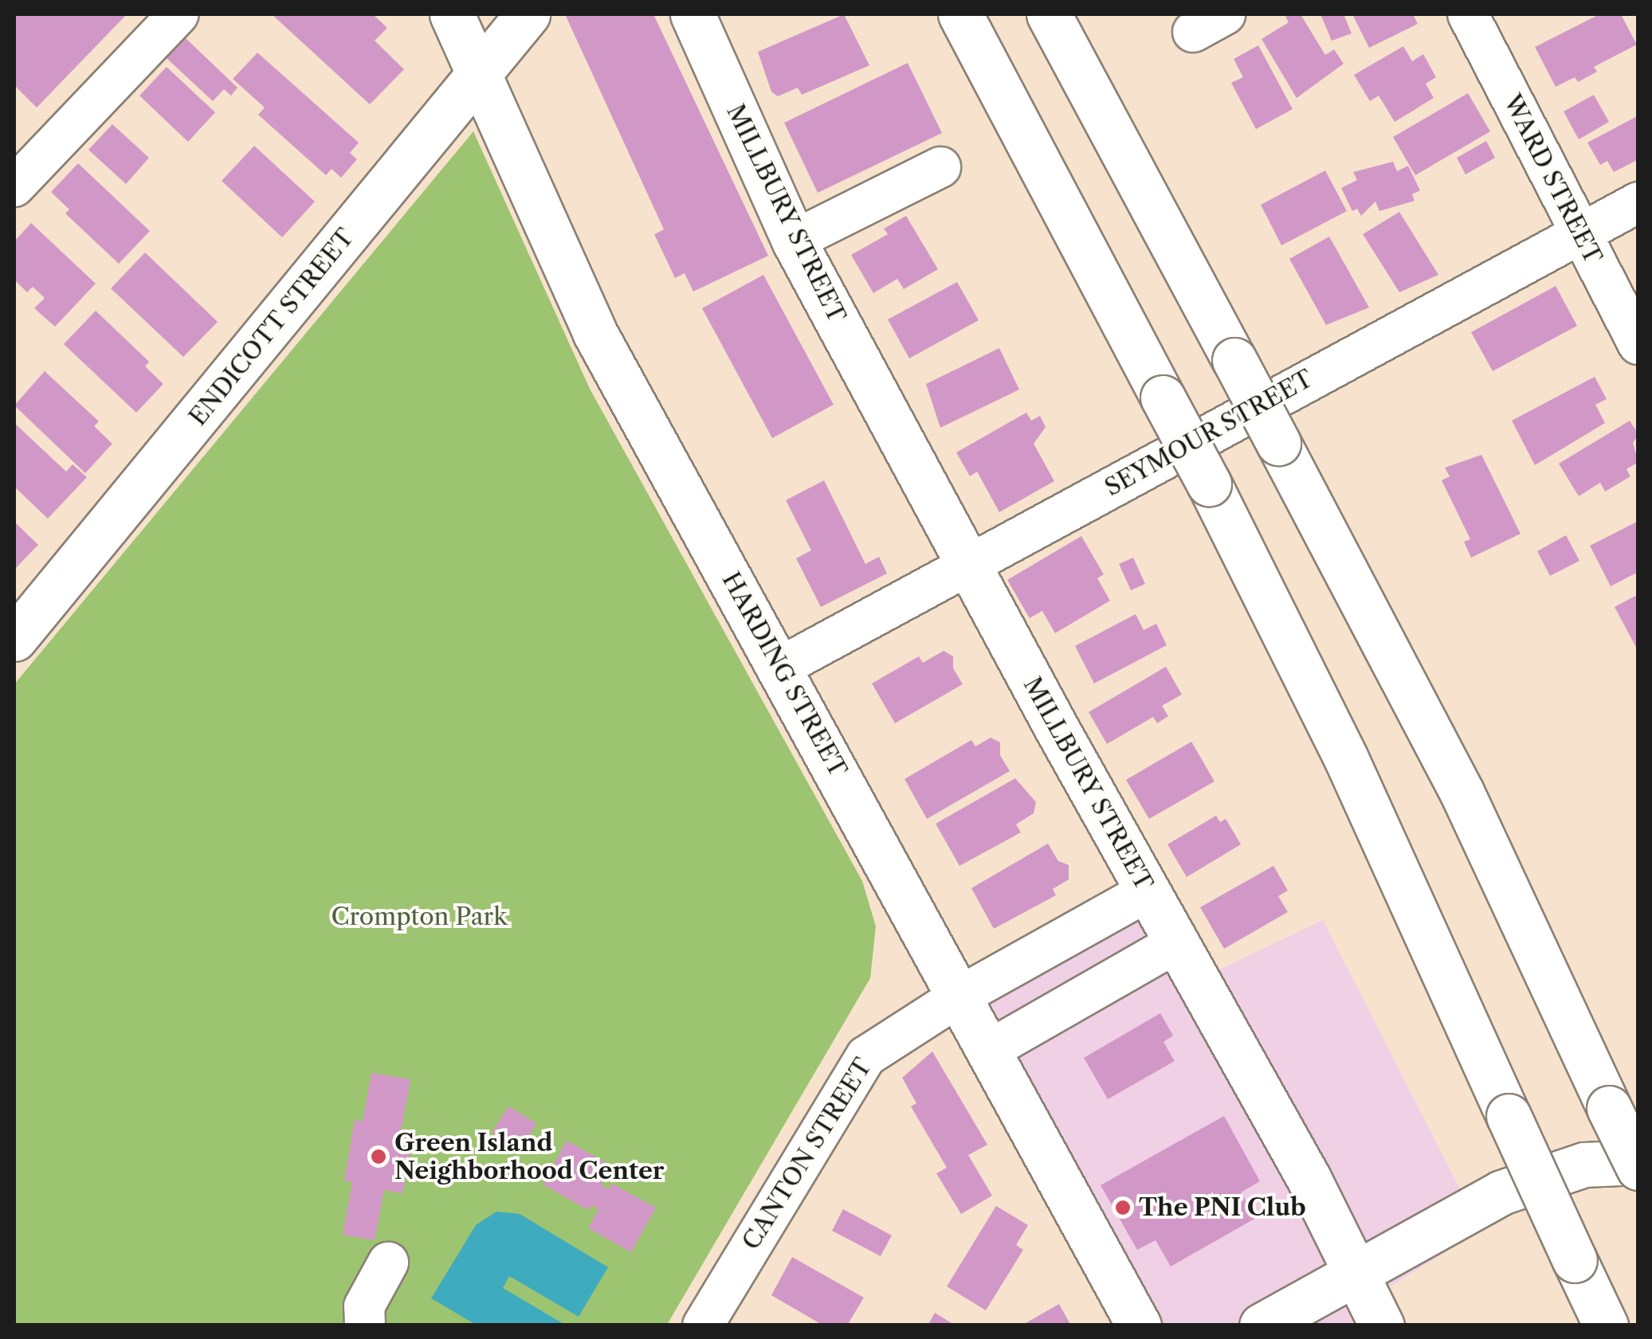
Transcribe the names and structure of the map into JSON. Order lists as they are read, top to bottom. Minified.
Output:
{"streets":{"main road":["MILLBURY STREET","ENDICOTT STREET","HARDING STREET"],"street":["WARD STREET","SEYMOUR STREET","CANTON STREET"]},"crossings":[["WARD STREET","SEYMOUR STREET"],["MILLBURY STREET","SEYMOUR STREET"],["MILLBURY STREET","CANTON STREET"],["ENDICOTT STREET","HARDING STREET"],["SEYMOUR STREET","HARDING STREET"],["HARDING STREET","CANTON STREET"]],"parks":["Crompton Park"],"places":["Green Island Neighborhood Center","The PNI Club"]}
